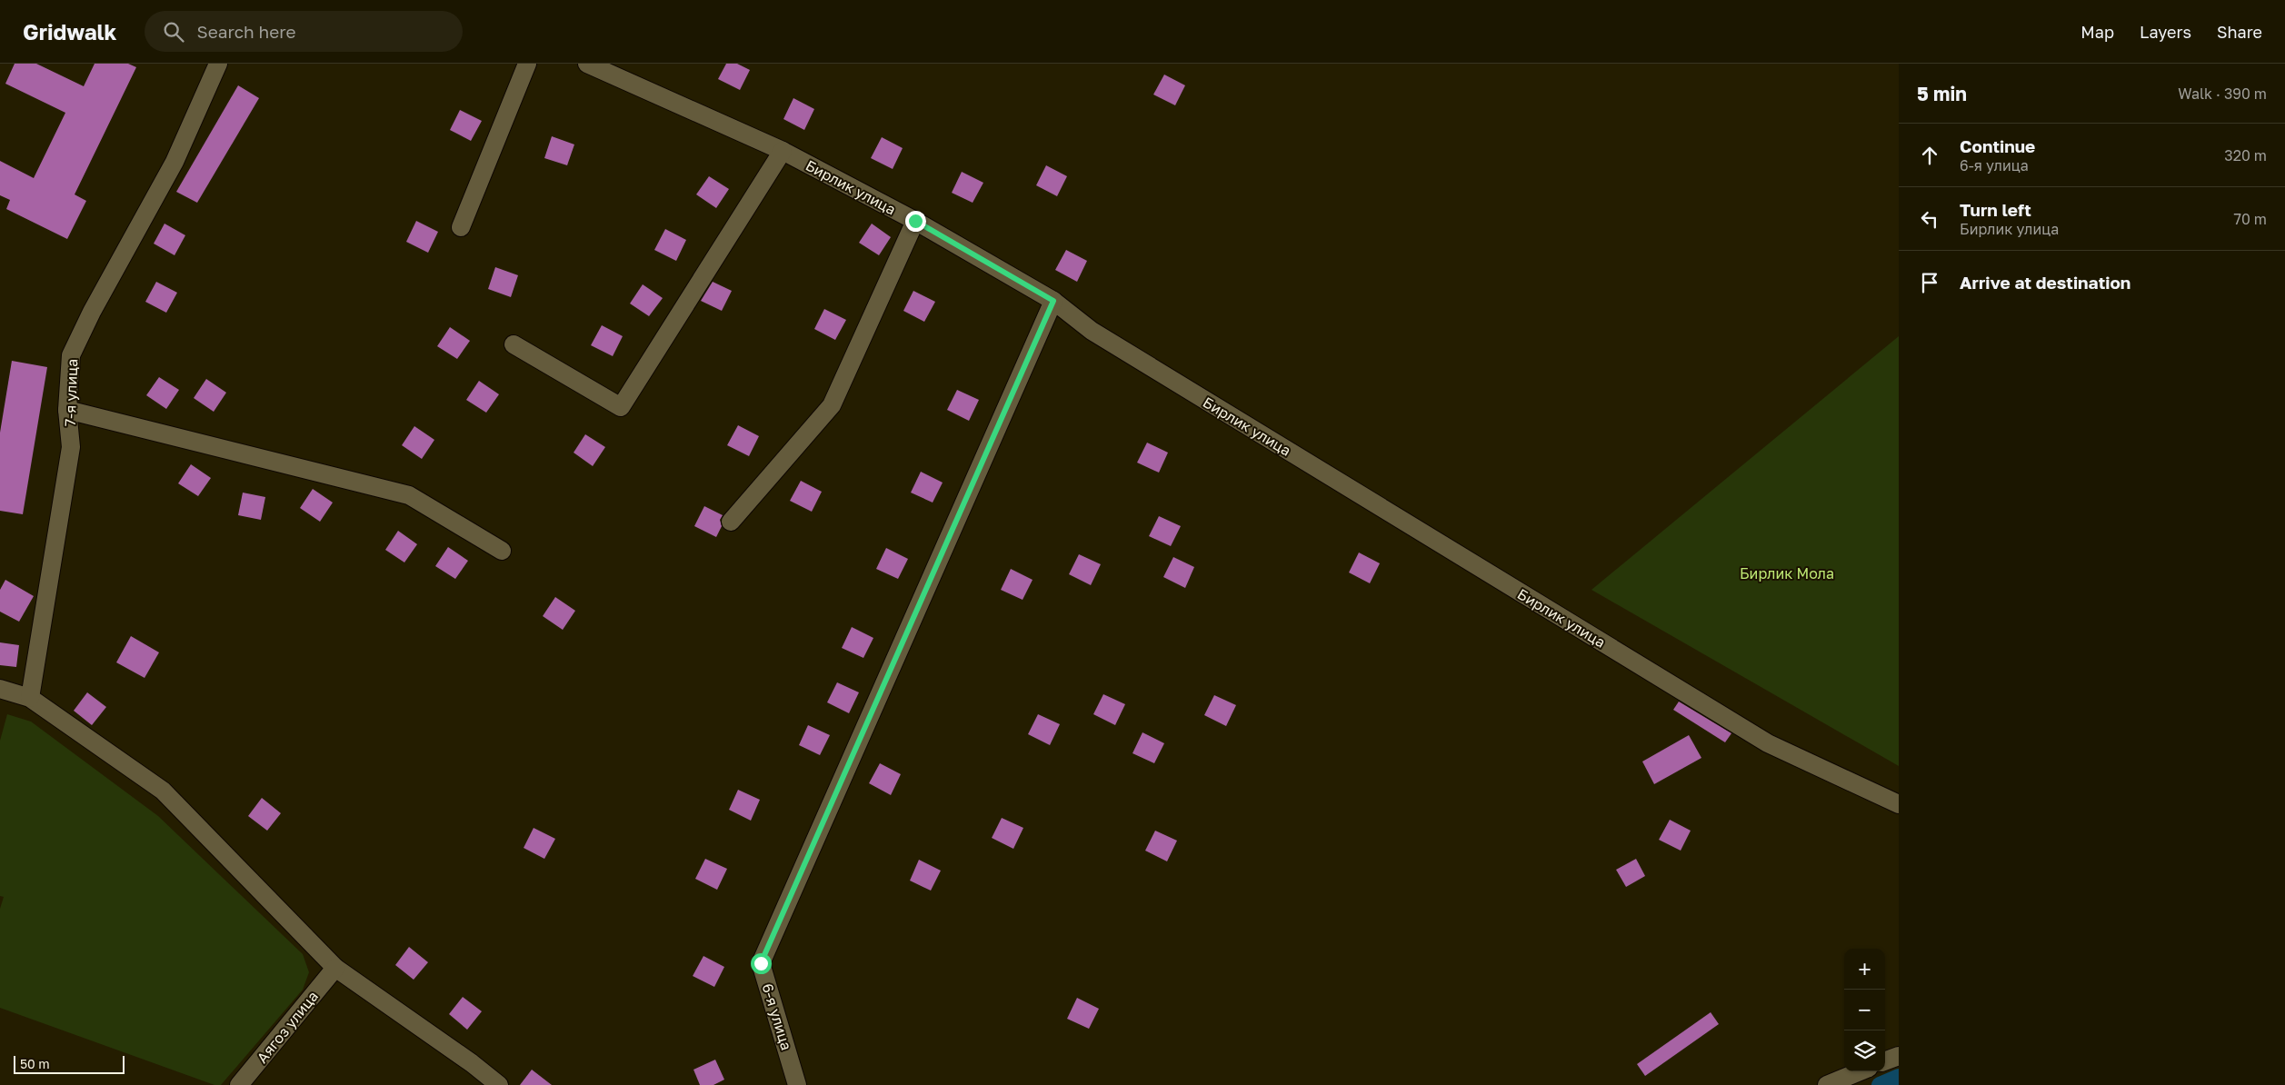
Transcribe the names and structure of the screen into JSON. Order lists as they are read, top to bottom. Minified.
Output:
{"streets":{"street":["Бирлик улица","7-я улица","6-я улица","Аягоз улица"]},"crossings":[["Бирлик улица","6-я улица"]],"parks":["Бирлик Мола"],"scale_bar":"50 m","page":{"header":"Gridwalk","search":"Search here","nav":["Map","Layers","Share"],"heading":["5 min","Walk · 390 m"],"list":[["Continue","6-я улица","320 m"],["Turn left","Бирлик улица","70 m"],"Arrive at destination"],"map_buttons":["+","−"],"scale":"50 m"}}
